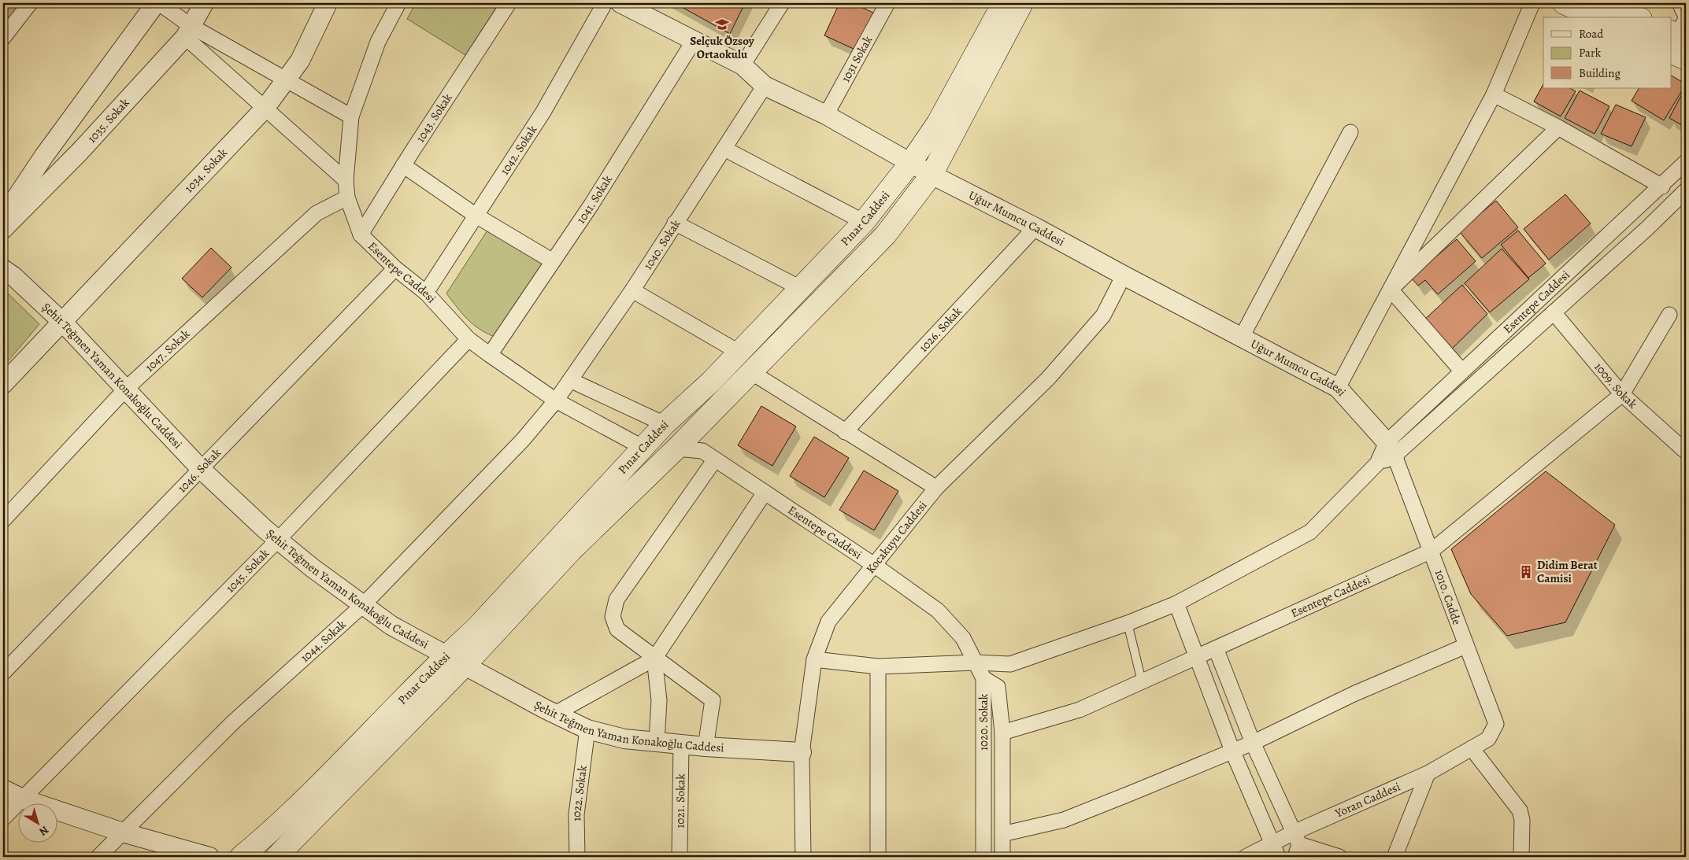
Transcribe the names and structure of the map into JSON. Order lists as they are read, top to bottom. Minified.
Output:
{"streets":{"main road":["Pınar Caddesi"],"street":["1031 Sokak","1043. Sokak","1035. Sokak","1042. Sokak","1034. Sokak","1041. Sokak","Uğur Mumcu Caddesi","1040. Sokak","Esentepe Caddesi","1026. Sokak","1047. Sokak","Şehit Teğmen Yaman Konakoğlu Caddesi","1009. Sokak","1046. Sokak","Kocakuyu Caddesi","1045. Sokak","1010. Cadde","1044. Sokak","1020. Sokak","1022. Sokak","Yoran Caddesi","1021. Sokak"]},"crossings":[["1031 Sokak","Uğur Mumcu Caddesi"],["1043. Sokak","Esentepe Caddesi"],["1042. Sokak","Esentepe Caddesi"],["1034. Sokak","Şehit Teğmen Yaman Konakoğlu Caddesi"],["1041. Sokak","Uğur Mumcu Caddesi"],["1041. Sokak","Esentepe Caddesi"],["Pınar Caddesi","Uğur Mumcu Caddesi"],["Pınar Caddesi","Esentepe Caddesi"],["Pınar Caddesi","Şehit Teğmen Yaman Konakoğlu Caddesi"],["Uğur Mumcu Caddesi","1040. Sokak"],["Uğur Mumcu Caddesi","Esentepe Caddesi"],["Uğur Mumcu Caddesi","1026. Sokak"],["Uğur Mumcu Caddesi","Kocakuyu Caddesi"],["Uğur Mumcu Caddesi","1010. Cadde"],["1040. Sokak","Esentepe Caddesi"],["1040. Sokak","1044. Sokak"],["Esentepe Caddesi","1047. Sokak"],["Esentepe Caddesi","1009. Sokak"],["Esentepe Caddesi","1046. Sokak"],["Esentepe Caddesi","Kocakuyu Caddesi"],["Esentepe Caddesi","1045. Sokak"],["Esentepe Caddesi","1010. Cadde"],["Esentepe Caddesi","1044. Sokak"],["Esentepe Caddesi","1020. Sokak"],["1047. Sokak","Şehit Teğmen Yaman Konakoğlu Caddesi"],["Şehit Teğmen Yaman Konakoğlu Caddesi","1046. Sokak"],["Şehit Teğmen Yaman Konakoğlu Caddesi","Kocakuyu Caddesi"],["Şehit Teğmen Yaman Konakoğlu Caddesi","1045. Sokak"],["Şehit Teğmen Yaman Konakoğlu Caddesi","1044. Sokak"],["Şehit Teğmen Yaman Konakoğlu Caddesi","1022. Sokak"],["Şehit Teğmen Yaman Konakoğlu Caddesi","1021. Sokak"],["1010. Cadde","Yoran Caddesi"]],"places":{"school or university":["Selçuk Özsoy Ortaokulu"],"building":["Didim Berat Camisi"]},"legend":["Road","Park","Building"],"north":"bottom right"}
